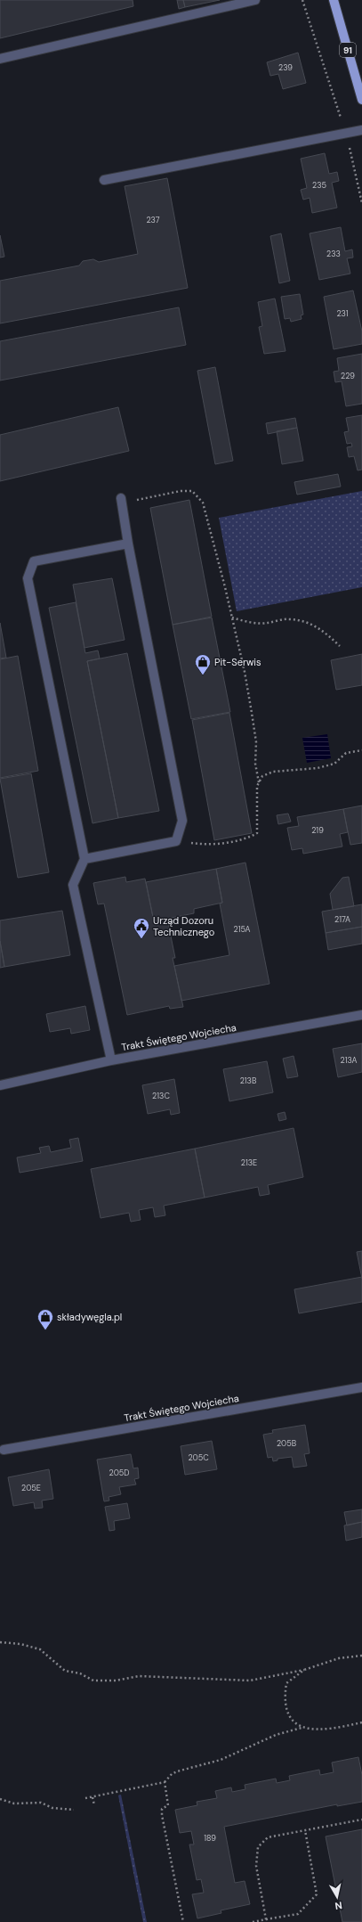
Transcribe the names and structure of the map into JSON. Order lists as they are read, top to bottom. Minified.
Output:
{"streets":{"main road":["91"],"street":["Trakt Świętego Wojciecha"]},"places":{"shop":["Pit-Serwis","składywęgla.pl"],"public building":["Urząd Dozoru Technicznego"]},"house_numbers":["239","235","237","233","231","229","219","217A","215A","213A","213B","213C","213E","205B","205C","205D","205E","189"],"north":"bottom"}
